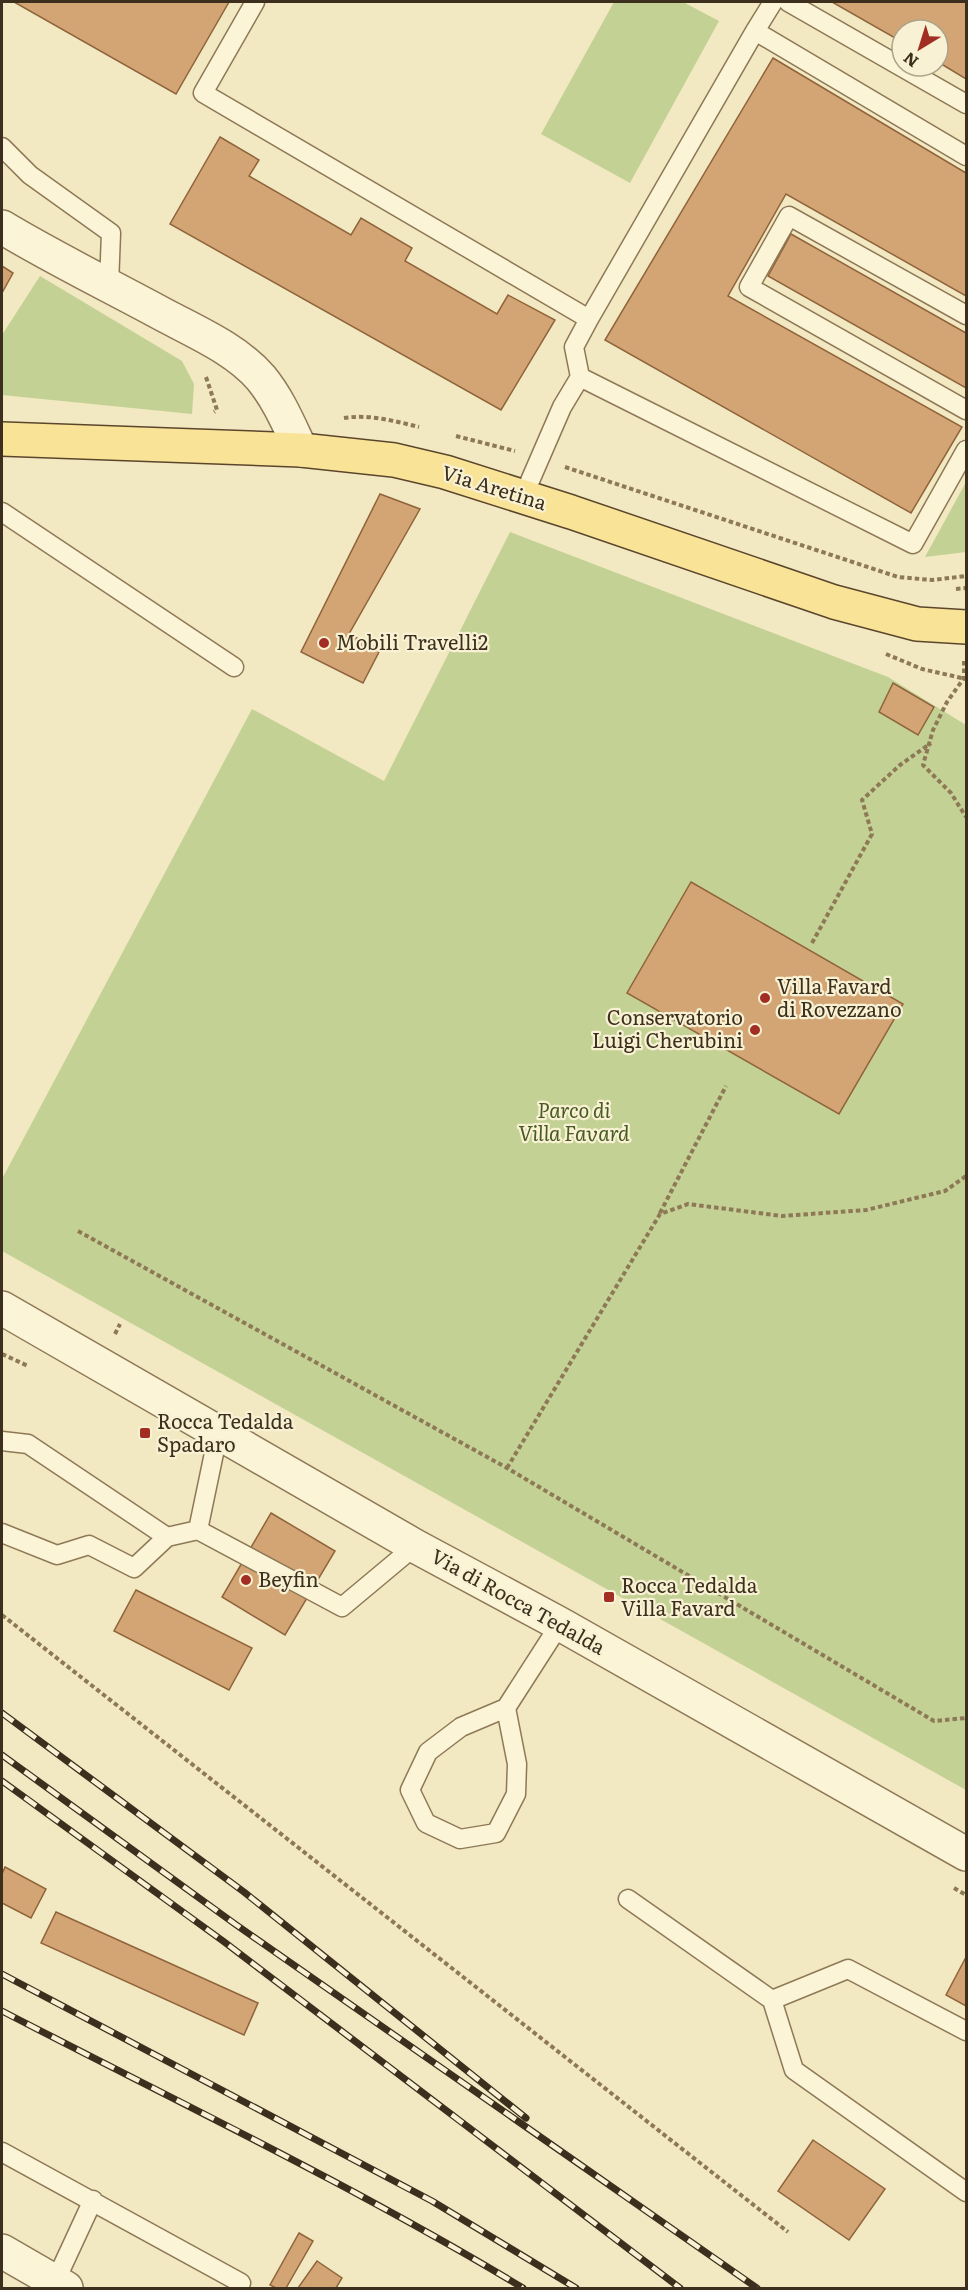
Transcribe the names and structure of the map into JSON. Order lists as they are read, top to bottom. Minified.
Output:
{"streets":{"main road":["Via Aretina"],"street":["Via di Rocca Tedalda"]},"parks":["Parco di Villa Favard"],"places":{"other":["Mobili Travelli2","Villa Favard di Rovezzano","Conservatorio Luigi Cherubini","Beyfin"],"transit":["Rocca Tedalda Spadaro","Rocca Tedalda Villa Favard"]},"north":"bottom left"}
